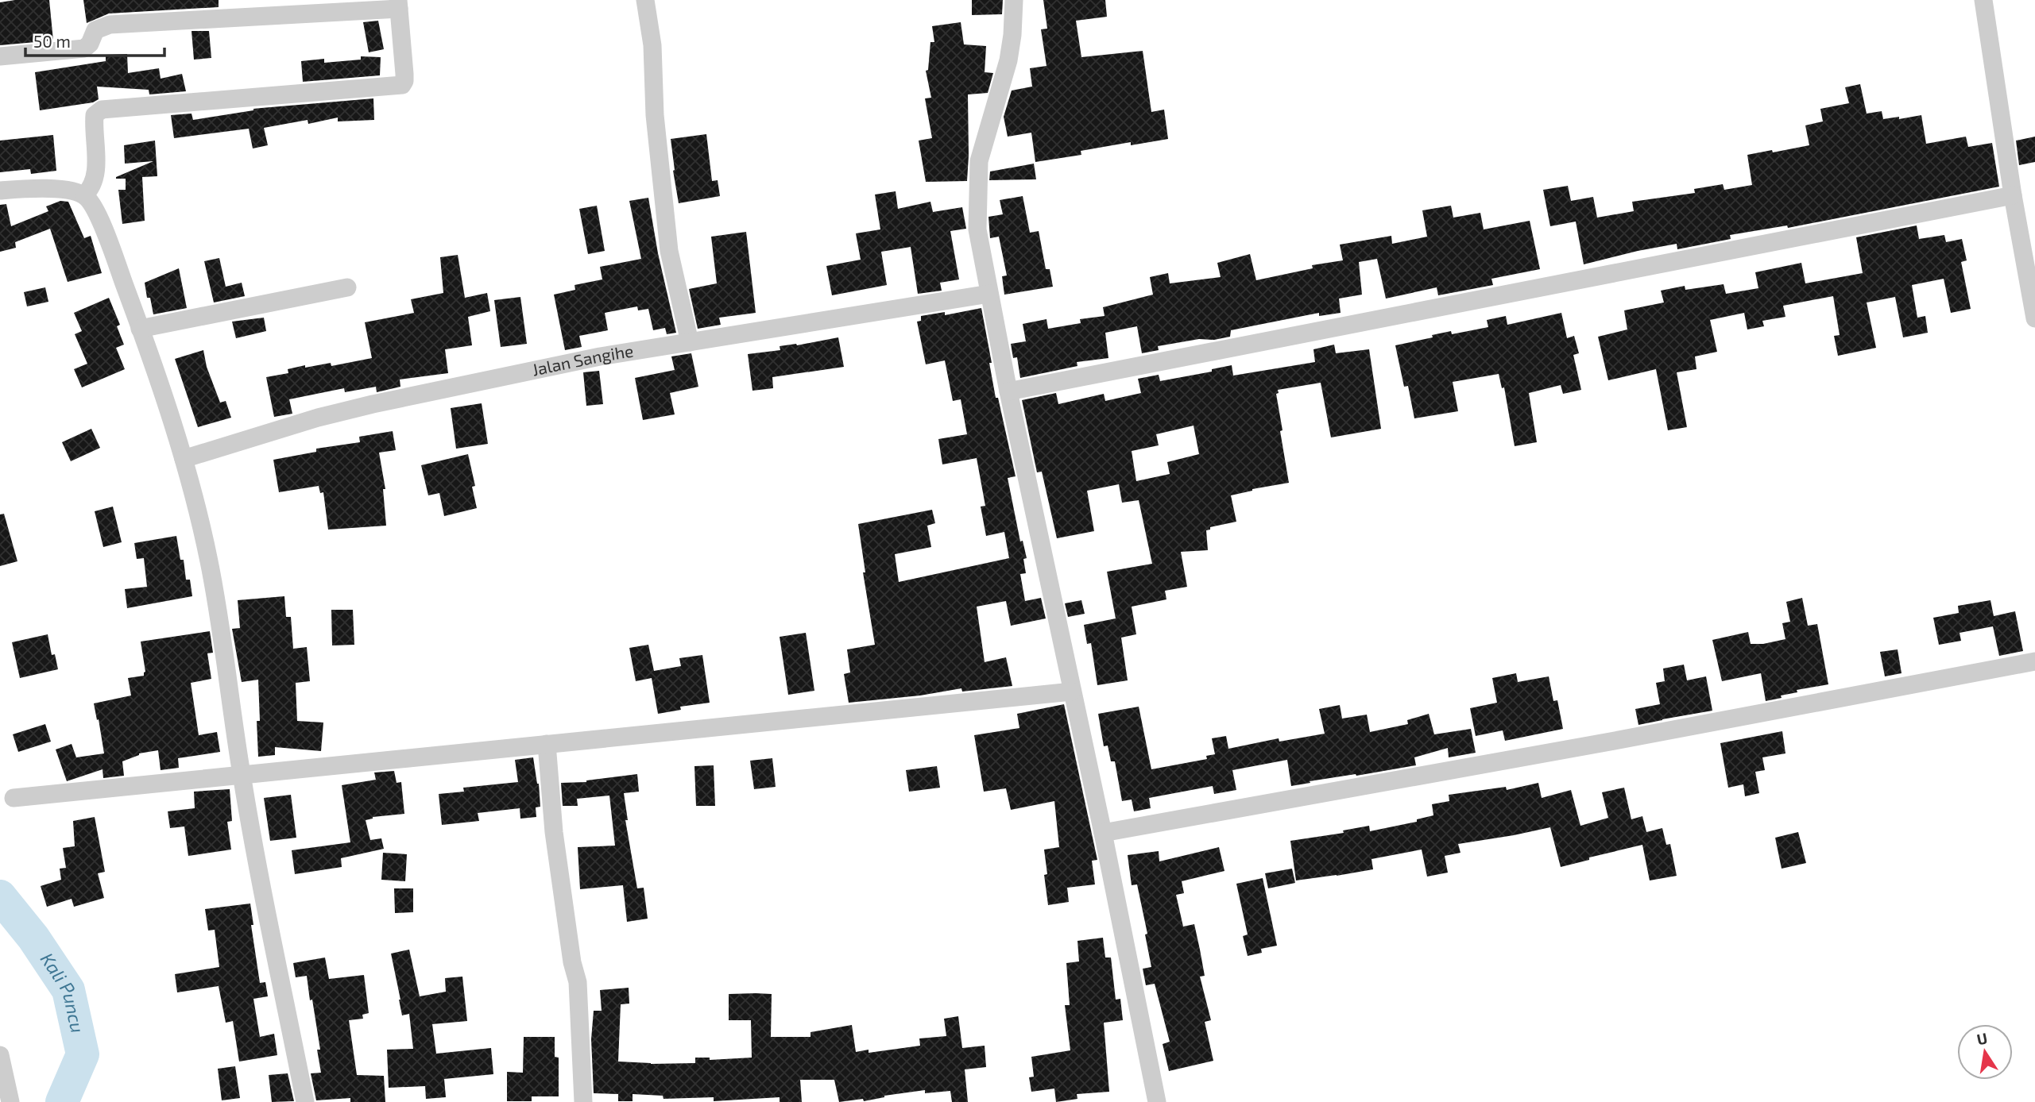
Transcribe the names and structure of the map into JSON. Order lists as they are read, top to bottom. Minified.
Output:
{"streets":{"street":["Jalan Sangihe"]},"water":["Kali Puncu"],"scale_bar":"50 m","north":"top"}
